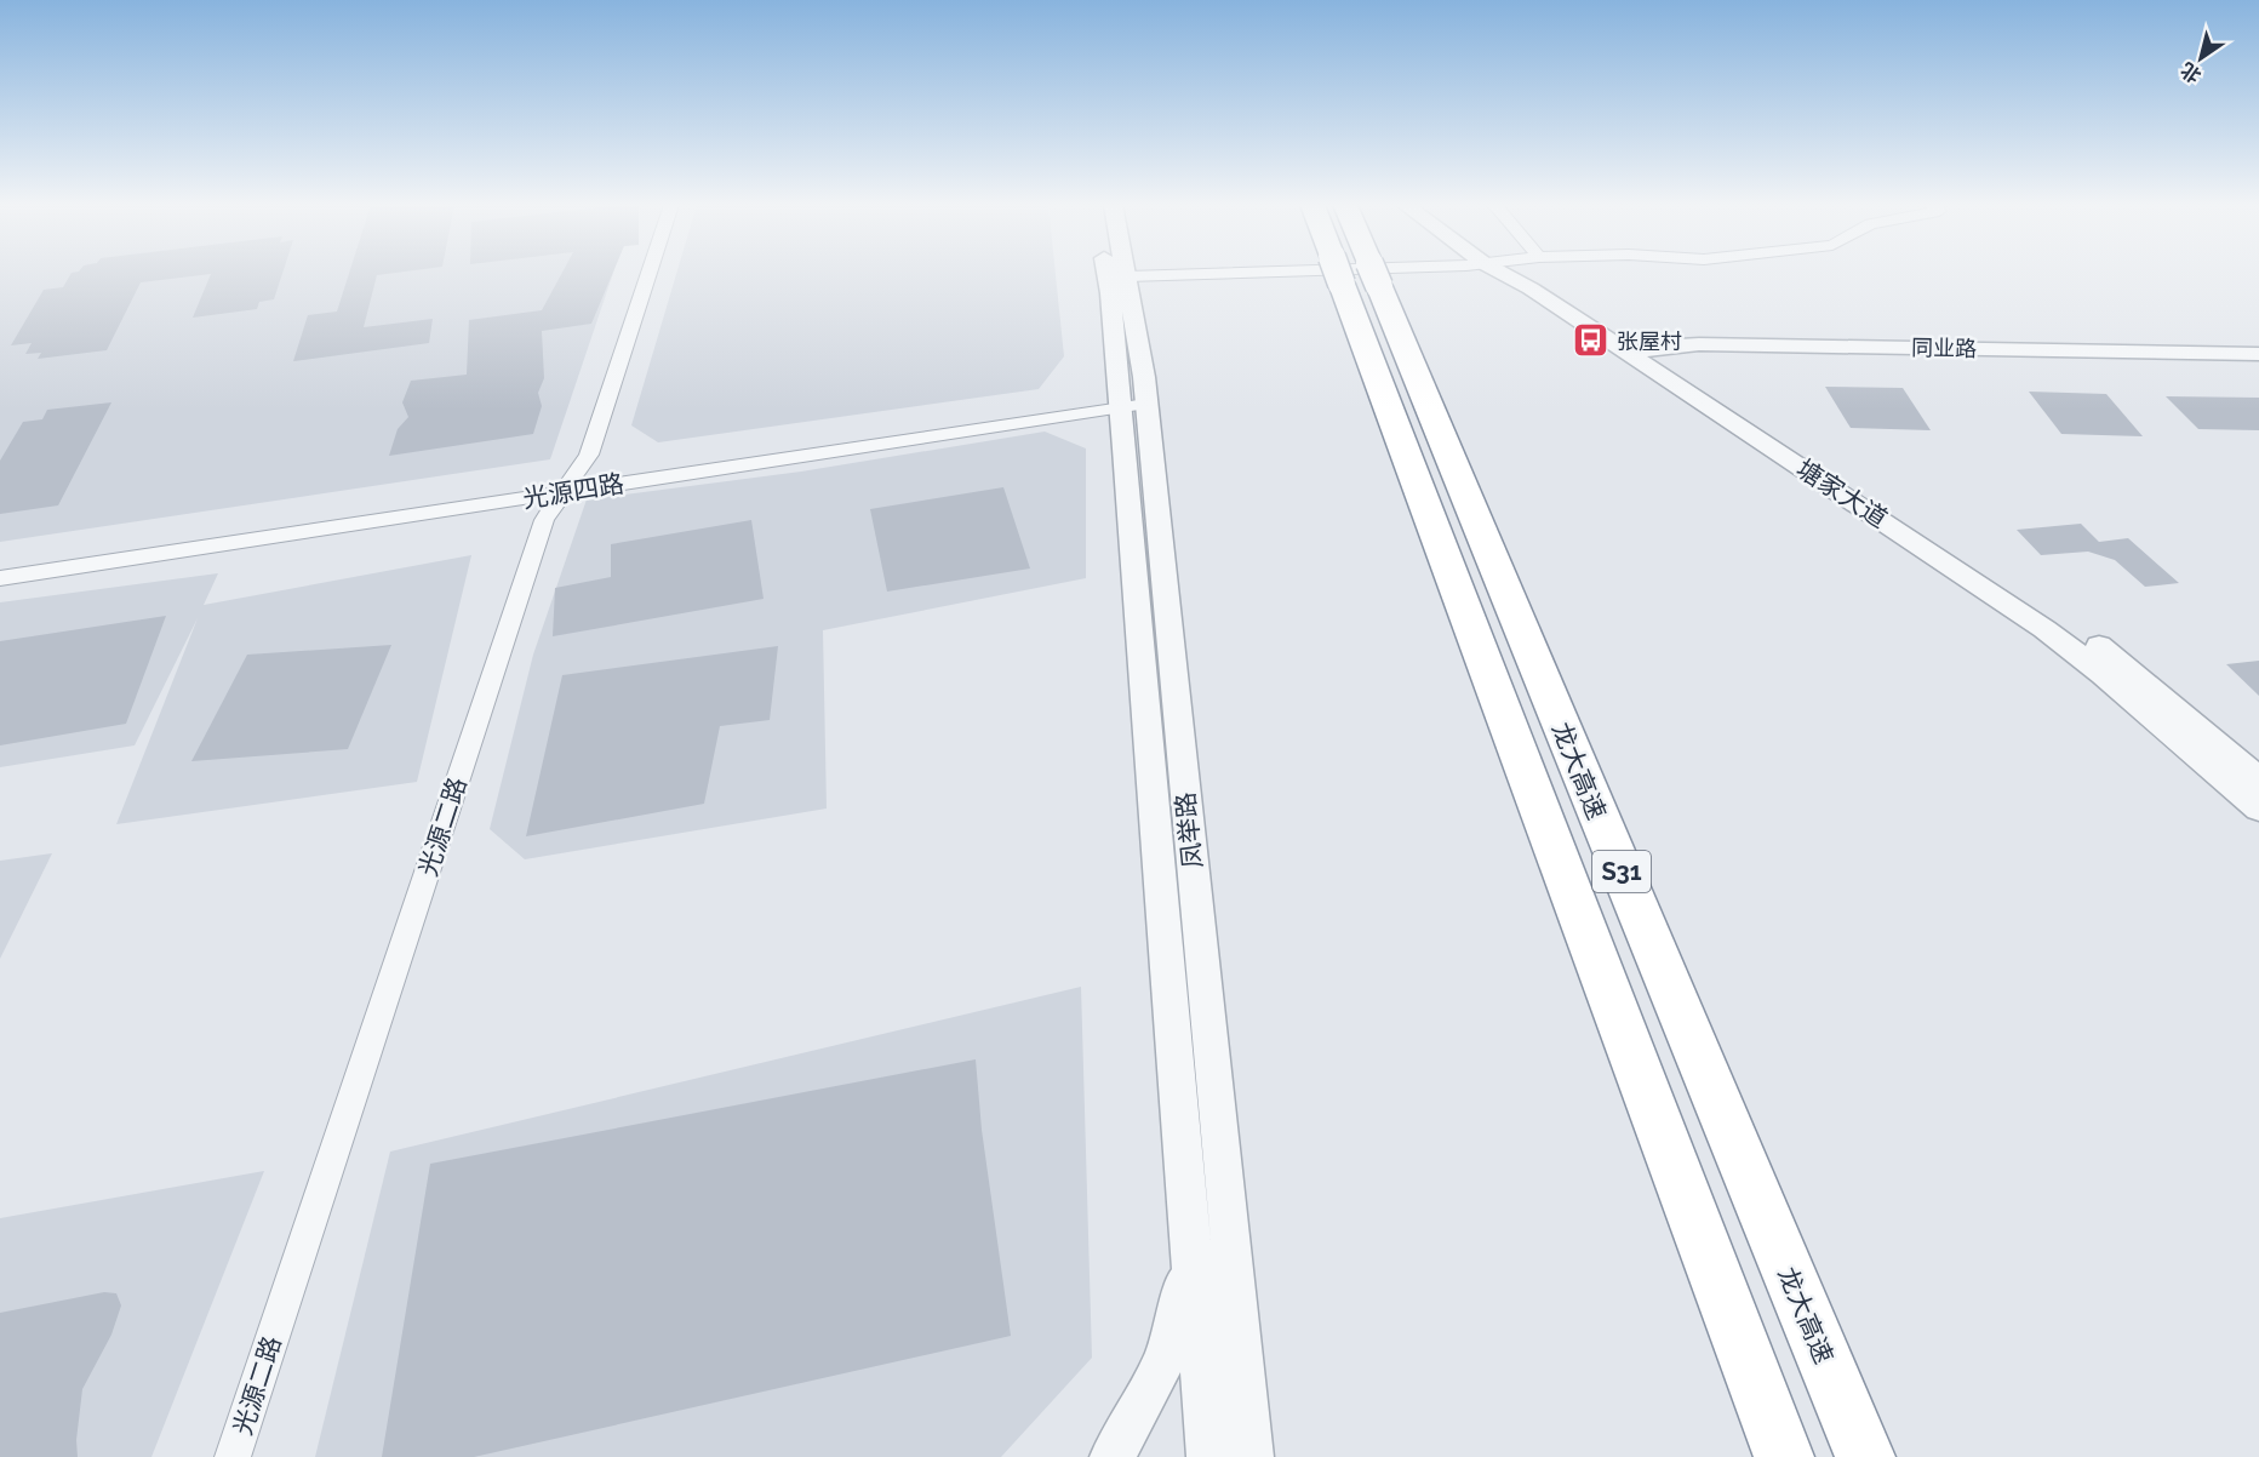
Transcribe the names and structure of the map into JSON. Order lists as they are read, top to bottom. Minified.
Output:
{"streets":{"highway":["龙大高速","S31"],"street":["同业路","光源四路","塘家大道","光源二路","凤举路"]},"crossings":[["同业路","塘家大道"],["光源四路","光源二路"],["光源四路","凤举路"]],"places":{"bus stop":["张屋村"]},"north":"bottom left"}
